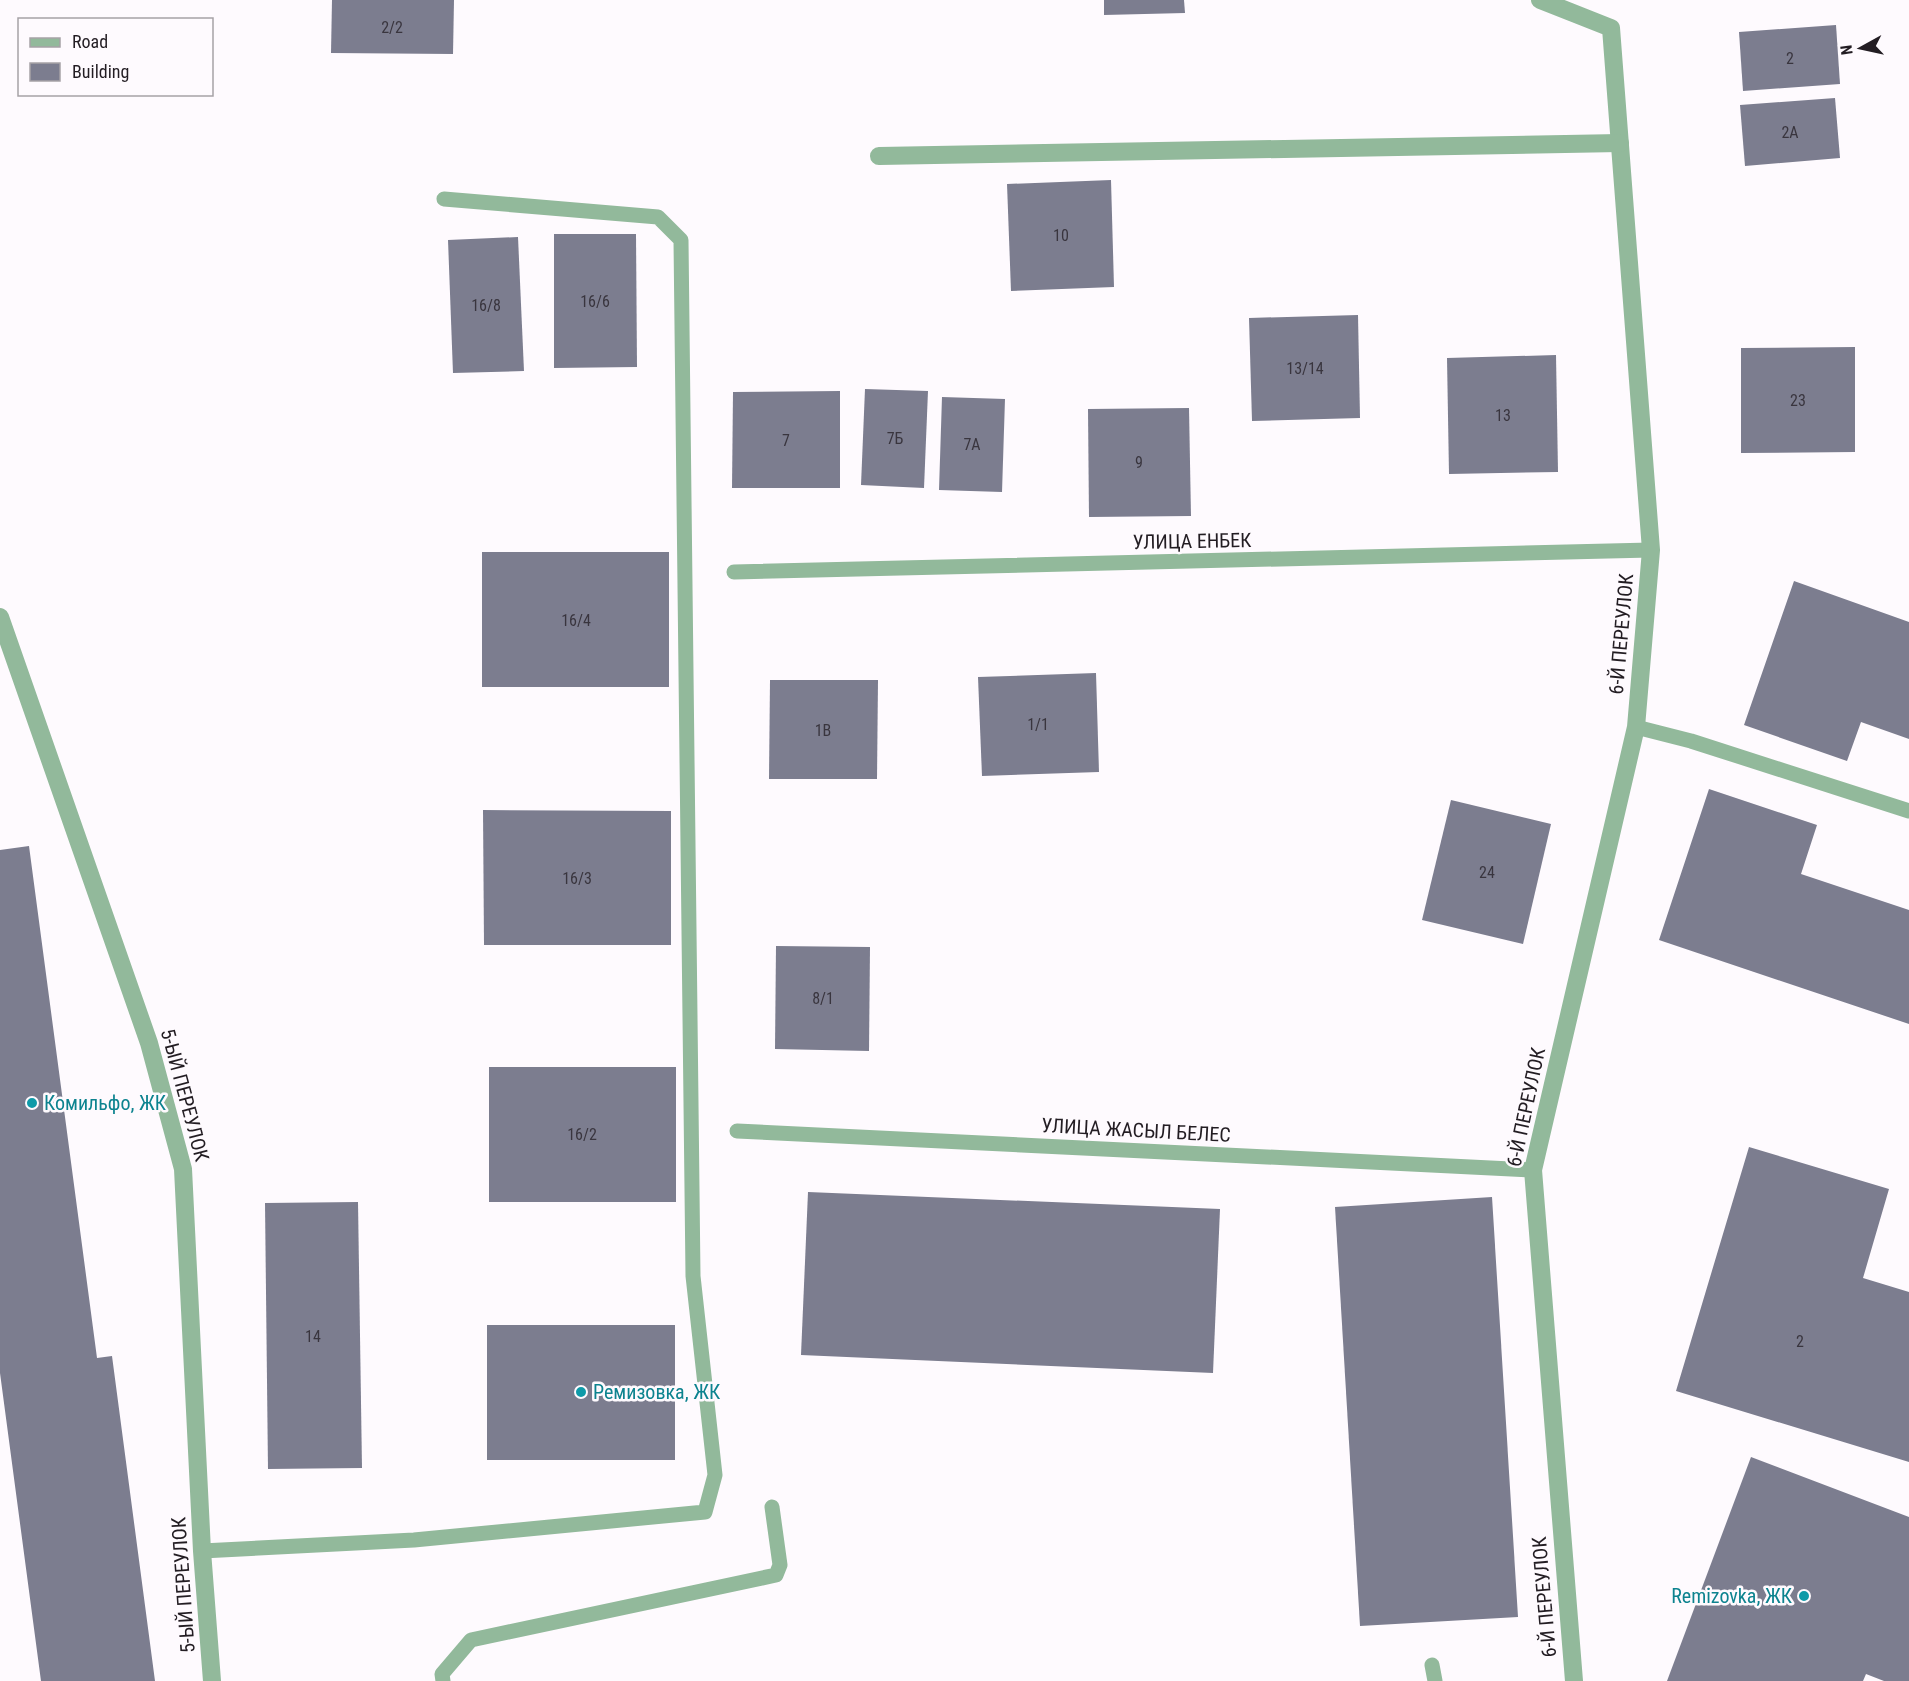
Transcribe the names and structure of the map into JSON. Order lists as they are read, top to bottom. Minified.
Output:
{"streets":{"street":["6-Й ПЕРЕУЛОК","5-ЫЙ ПЕРЕУЛОК"],"lane":["УЛИЦА ЕНБЕК","УЛИЦА ЖАСЫЛ БЕЛЕС"]},"crossings":[["УЛИЦА ЕНБЕК","6-Й ПЕРЕУЛОК"],["6-Й ПЕРЕУЛОК","УЛИЦА ЖАСЫЛ БЕЛЕС"]],"places":["Комильфо, ЖК","Ремизовка, ЖК","Remizovka, ЖК"],"house_numbers":["2/2","2","2А","10","16/6","16/8","13/14","23","13","7Б","7","7А","9","16/4","1/1","1В","24","16/3","8/1","16/2","14","2"],"legend":["Road","Building"],"north":"left"}
